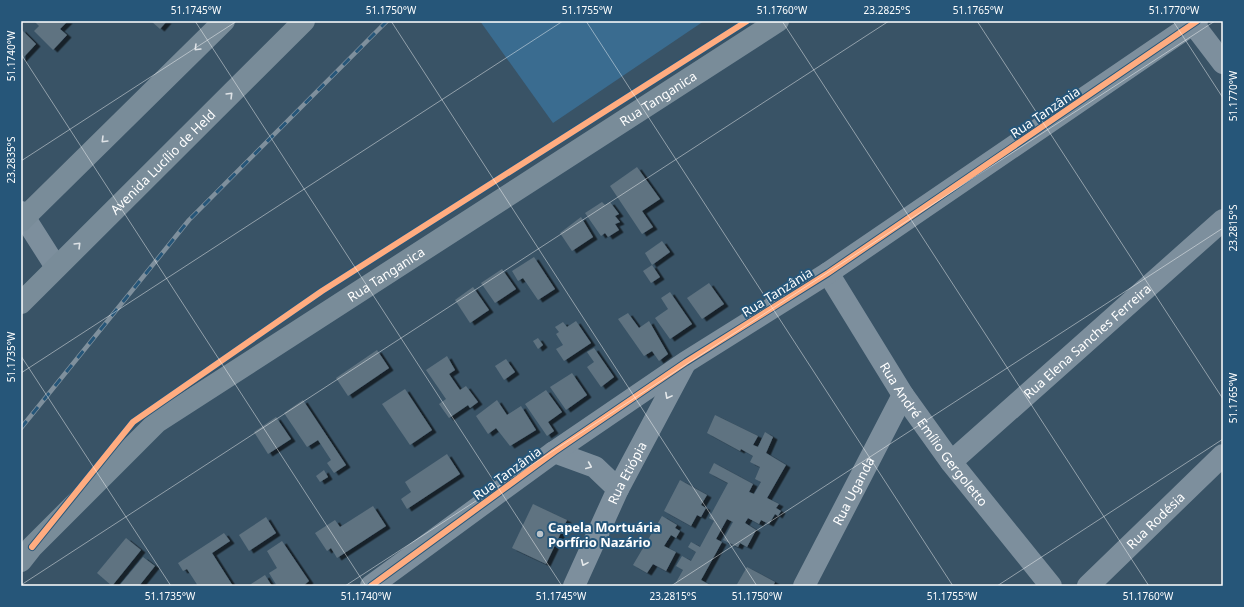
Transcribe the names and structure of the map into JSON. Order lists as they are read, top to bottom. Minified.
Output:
{"streets":{"street":["Rua Tanganica","Rua Tanzânia","Avenida Lucílio de Held","Rua Elena Sanches Ferreira","Rua André Emílio Gergoletto","Rua Etiópia","Rua Uganda","Rua Rodésia"]},"crossings":[["Rua Tanzânia","Rua André Emílio Gergoletto"],["Rua Tanzânia","Rua Etiópia"],["Rua Elena Sanches Ferreira","Rua André Emílio Gergoletto"],["Rua André Emílio Gergoletto","Rua Uganda"]],"one_way":["Rua Etiópia"],"places":["Capela Mortuária Porfírio Nazário"],"coordinates":["51.1745°W","51.1750°W","51.1755°W","51.1760°W","23.2825°S","51.1765°W","51.1770°W","51.1740°W","23.2835°S","23.2815°S","51.1735°W"]}
